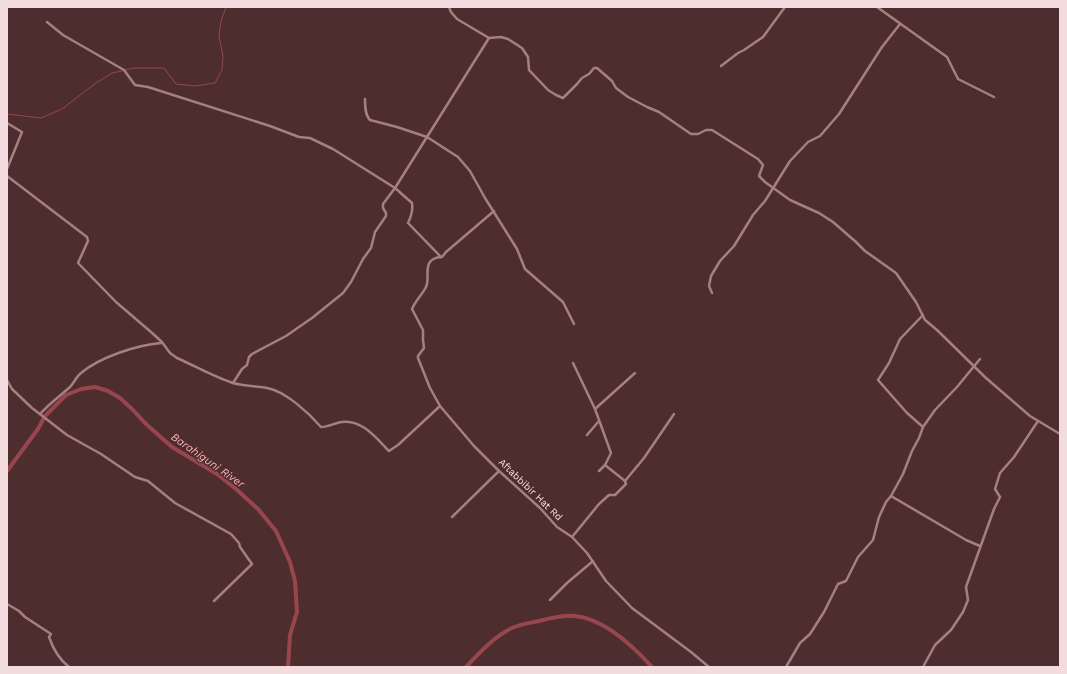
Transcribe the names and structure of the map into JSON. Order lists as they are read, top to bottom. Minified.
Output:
{"streets":{"street":["Aftabbibir Hat Rd"]},"water":["Barahiguni River"]}
